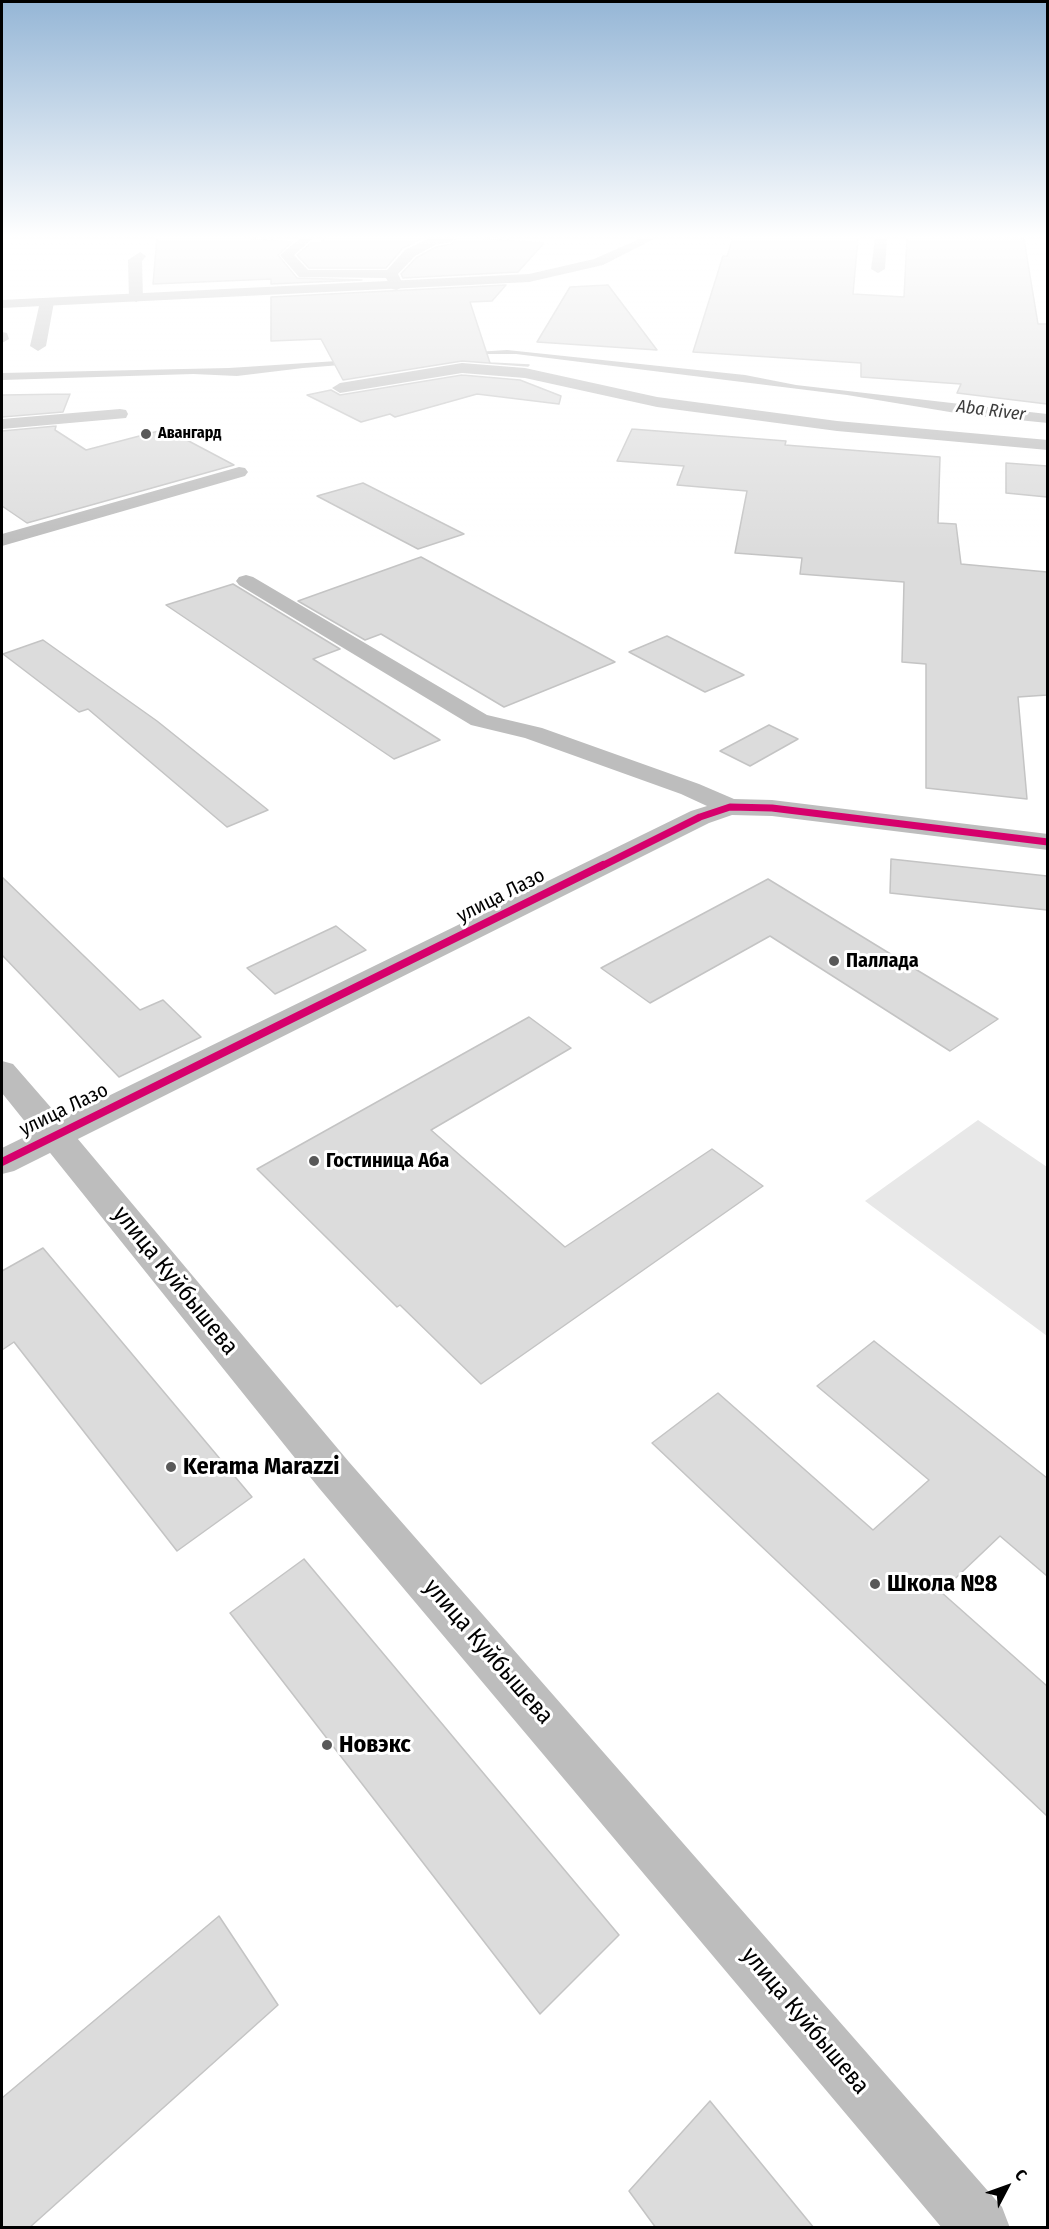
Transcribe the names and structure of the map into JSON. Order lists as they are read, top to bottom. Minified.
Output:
{"streets":{"main road":["улица Лазо","улица Куйбышева"]},"crossings":[["улица Лазо","улица Куйбышева"]],"water":["Aba River"],"places":["Авангард","Паллада","Гостиница Аба","Kerama Marazzi","Школа №8","Новэкс"],"north":"top right"}
